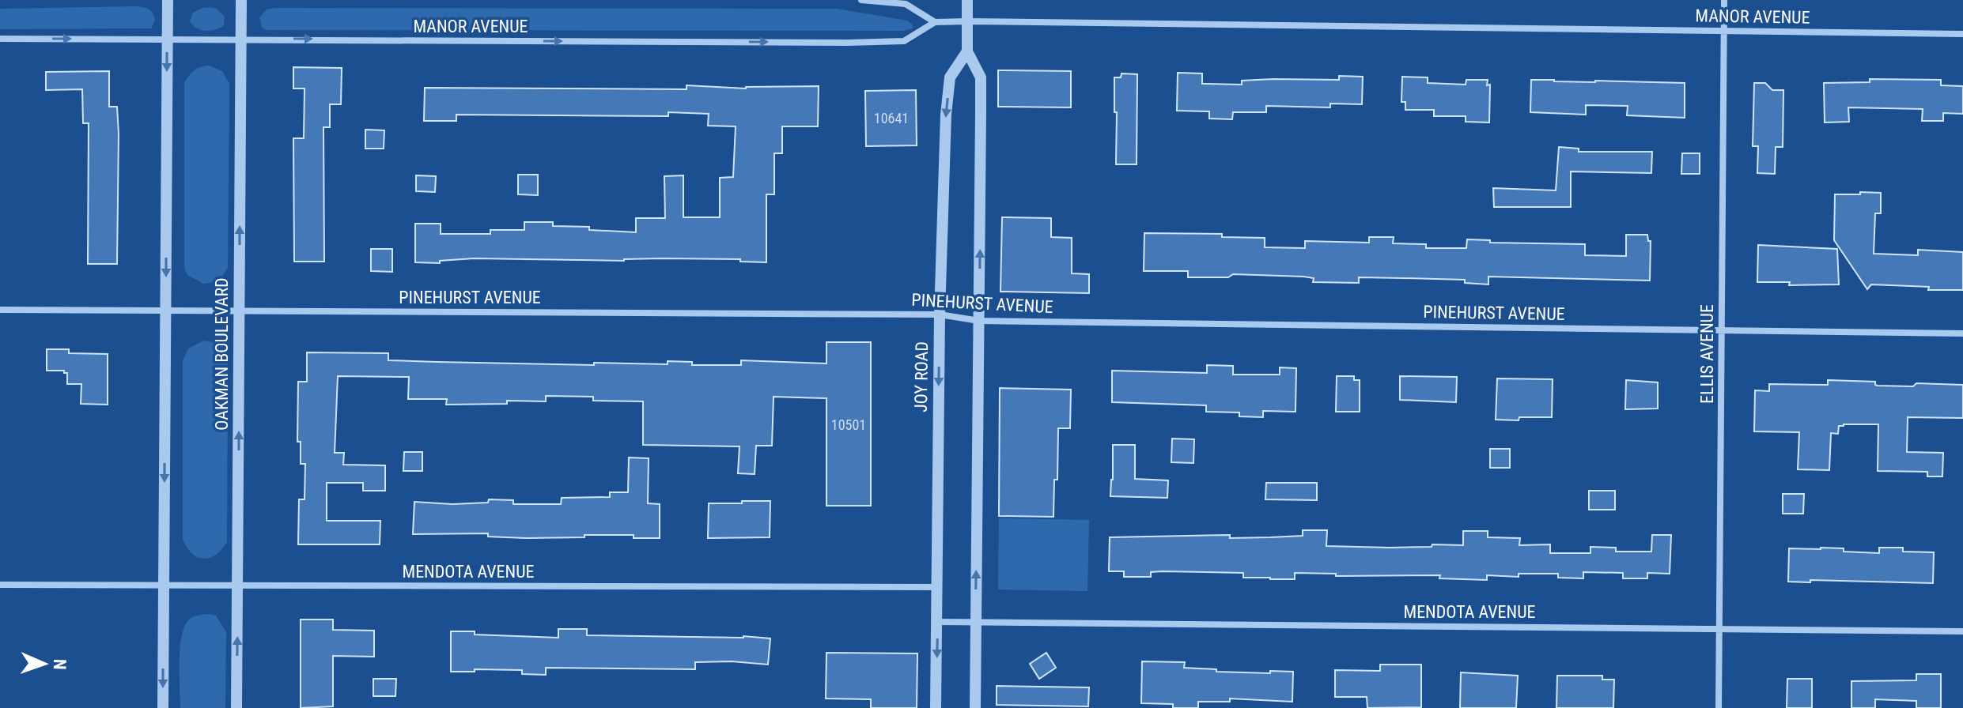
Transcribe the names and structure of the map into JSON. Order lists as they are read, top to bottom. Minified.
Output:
{"streets":{"street":["MANOR AVENUE","PINEHURST AVENUE","OAKMAN BOULEVARD","ELLIS AVENUE","JOY ROAD","MENDOTA AVENUE"]},"crossings":[["MANOR AVENUE","OAKMAN BOULEVARD"],["MANOR AVENUE","ELLIS AVENUE"],["PINEHURST AVENUE","OAKMAN BOULEVARD"],["PINEHURST AVENUE","ELLIS AVENUE"],["PINEHURST AVENUE","JOY ROAD"],["OAKMAN BOULEVARD","MENDOTA AVENUE"],["ELLIS AVENUE","MENDOTA AVENUE"],["JOY ROAD","MENDOTA AVENUE"]],"one_way":["MANOR AVENUE"],"house_numbers":["10641","10501"],"north":"right"}
